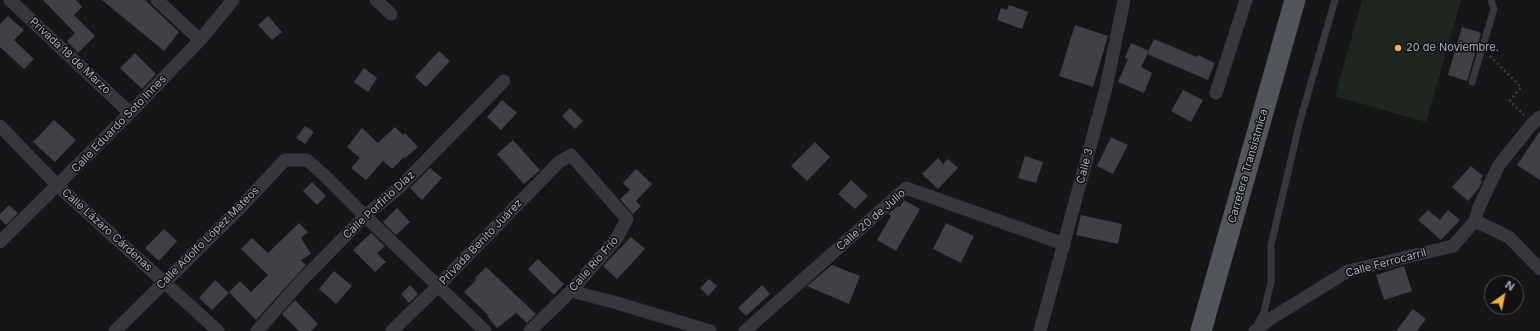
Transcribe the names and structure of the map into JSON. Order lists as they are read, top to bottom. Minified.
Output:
{"streets":{"main road":["Carretera Transistmica"],"street":["Privada 18 de Marzo","Calle Eduardo Soto Innes","Calle 3","Calle Porfirio Díaz","Calle 20 de Julio","Calle Lázaro Cárdenas","Calle Adolfo López Mateos","Privada Benito Juárez","Calle Ferrocarril","Calle Río Frío"]},"crossings":[["Privada 18 de Marzo","Calle Eduardo Soto Innes"],["Calle Eduardo Soto Innes","Calle Lázaro Cárdenas"],["Calle 3","Calle 20 de Julio"],["Calle Porfirio Díaz","Calle Adolfo López Mateos"],["Calle Lázaro Cárdenas","Calle Adolfo López Mateos"],["Privada Benito Juárez","Calle Río Frío"]],"places":["20 de Noviembre."],"north":"top right"}
